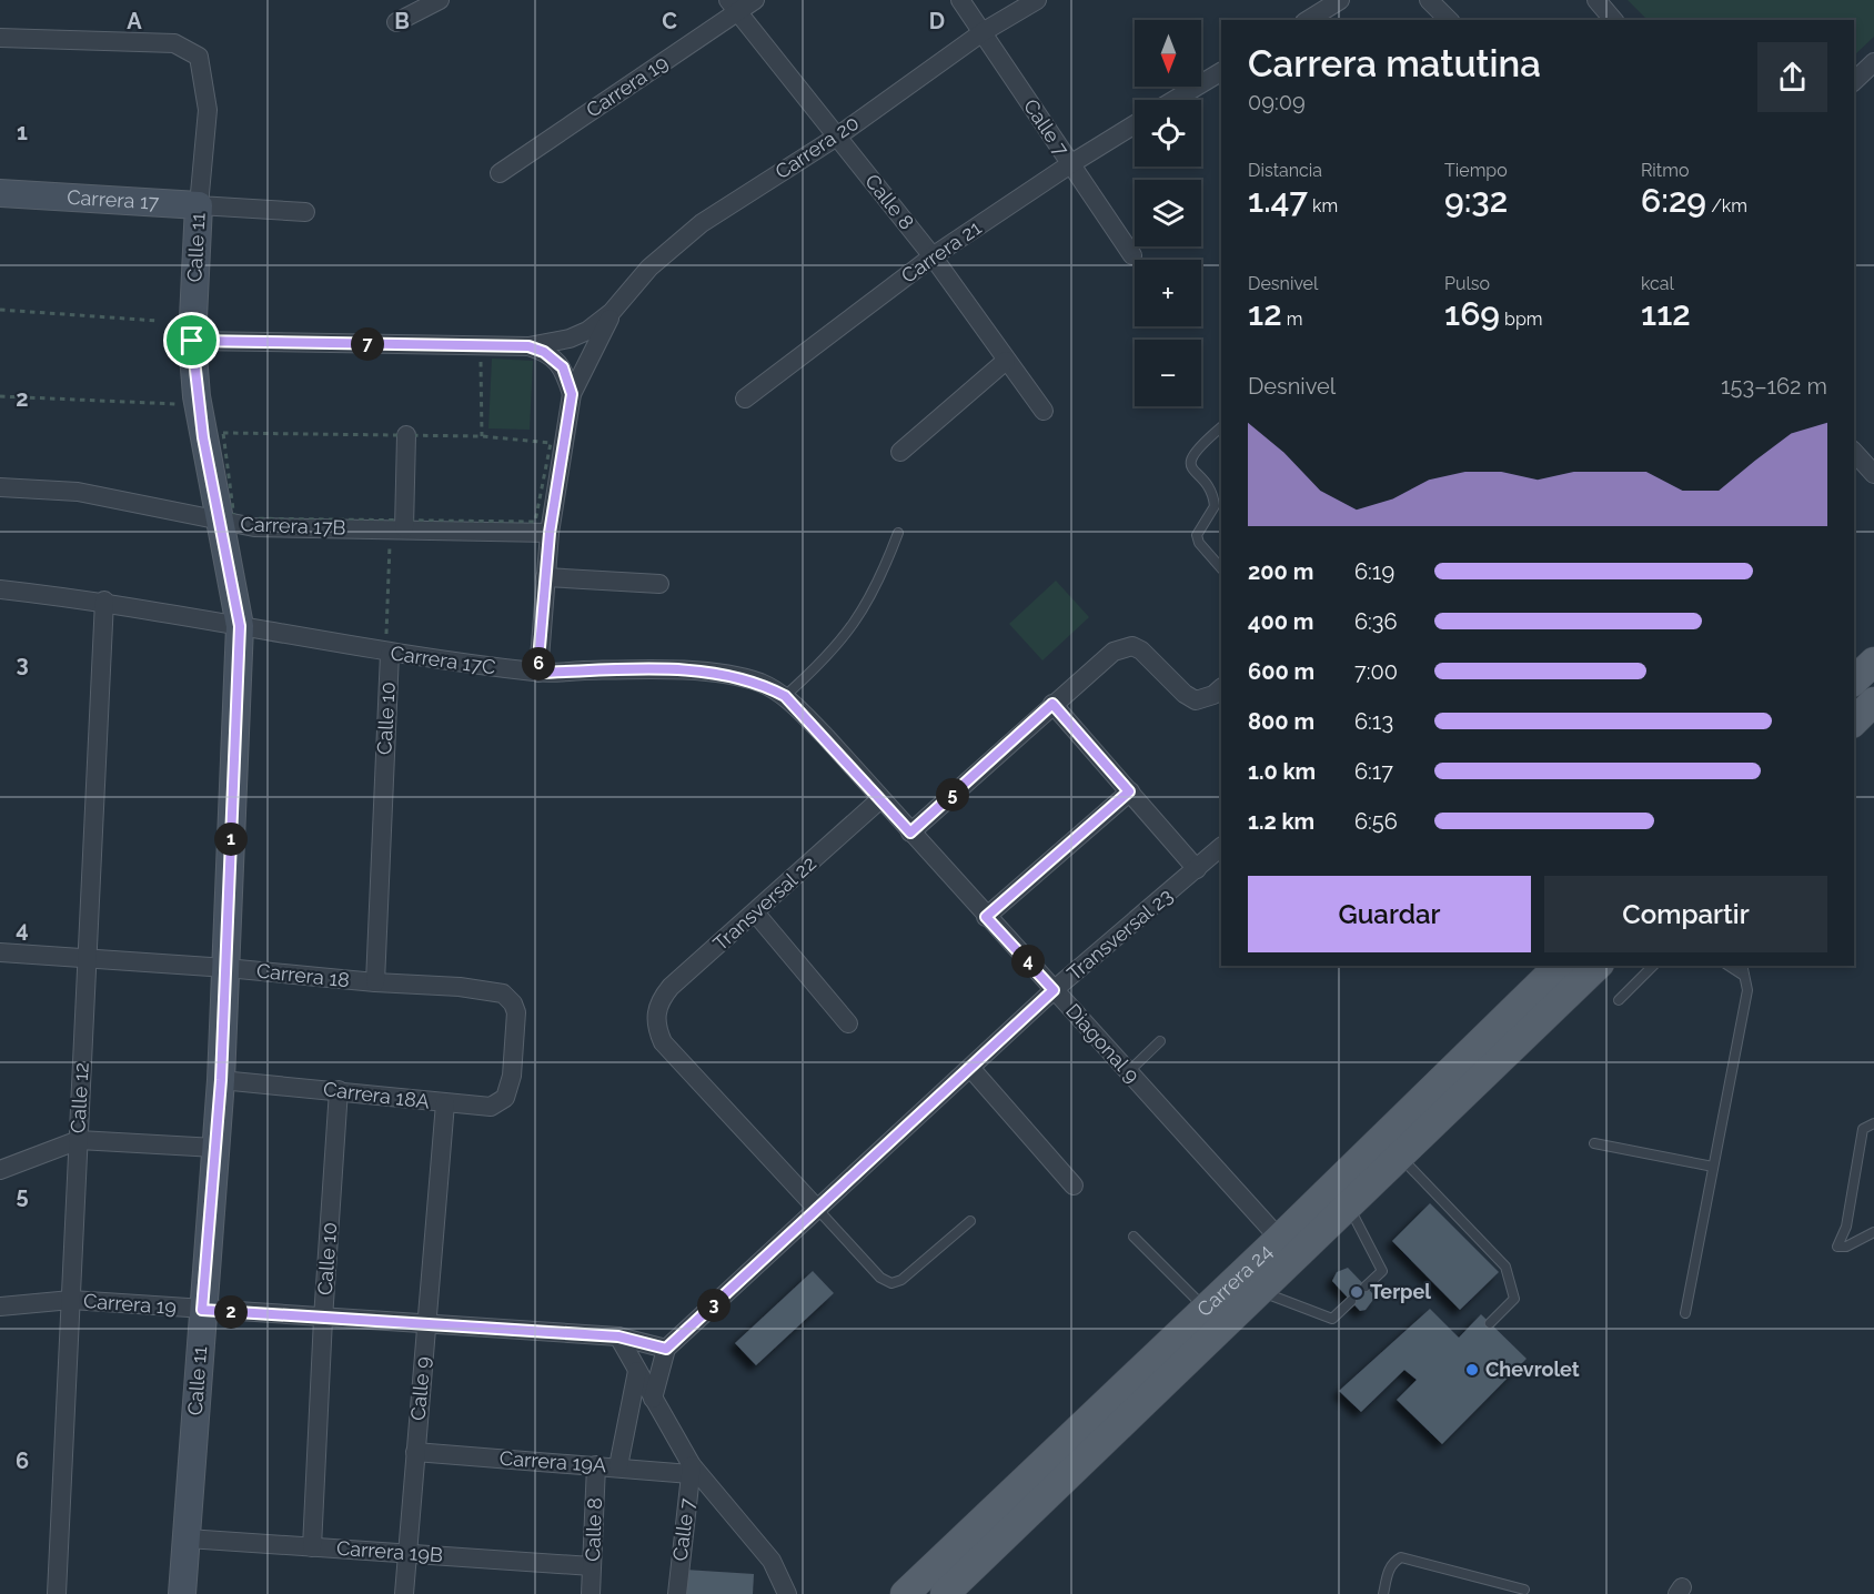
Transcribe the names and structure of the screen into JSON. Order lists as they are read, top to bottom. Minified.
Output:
{"streets":{"main road":["Carrera 24"],"street":["Carrera 19","Calle 7","Carrera 20","Carrera 17","Calle 8","Calle 11","Carrera 21","Carrera 17B","Carrera 17C","Calle 10","Transversal 22","Transversal 23","Carrera 18","Diagonal 9","Carrera 18A","Calle 12","Calle 9","Carrera 19A","Carrera 19B"]},"crossings":[["Carrera 19","Calle 8"],["Carrera 19","Calle 11"],["Carrera 19","Calle 10"],["Carrera 19","Calle 12"],["Carrera 19","Calle 9"],["Calle 7","Carrera 20"],["Calle 7","Carrera 21"],["Calle 7","Carrera 19A"],["Carrera 20","Calle 8"],["Carrera 17","Calle 11"],["Calle 8","Carrera 21"],["Calle 8","Carrera 19A"],["Calle 8","Carrera 19B"],["Calle 11","Carrera 17B"],["Calle 11","Carrera 17C"],["Calle 11","Carrera 18"],["Calle 11","Carrera 18A"],["Calle 11","Carrera 19B"],["Carrera 17C","Calle 10"],["Carrera 17C","Transversal 22"],["Carrera 17C","Diagonal 9"],["Carrera 17C","Calle 12"],["Calle 10","Carrera 18"],["Calle 10","Carrera 18A"],["Calle 10","Carrera 19B"],["Transversal 22","Transversal 23"],["Transversal 22","Diagonal 9"],["Transversal 23","Diagonal 9"],["Carrera 18","Carrera 18A"],["Carrera 18","Calle 12"],["Diagonal 9","Carrera 24"],["Carrera 18A","Calle 9"],["Calle 9","Carrera 19A"],["Calle 9","Carrera 19B"]],"places":["Terpel","Chevrolet"],"north":"bottom","page":{"map_buttons":["+","−"],"heading":["Carrera matutina","09:09"],"stats":[["Distancia","1.47 km"],["Tiempo","9:32"],["Ritmo","6:29 /km"],["Desnivel","12 m"],["Pulso","169 bpm"],["kcal","112"]],"pins":["7","6","5","1","4","3","2"],"chart":["Desnivel","153–162 m"],"list":[{"name":"200 m","note":"6:19"},{"name":"400 m","note":"6:36"},{"name":"600 m","note":"7:00"},{"name":"800 m","note":"6:13"},{"name":"1.0 km","note":"6:17"},{"name":"1.2 km","note":"6:56"}],"buttons":["Guardar","Compartir"]},"grid":{"columns":["A","B","C","D"],"rows":["1","2","3","4","5","6"]}}
